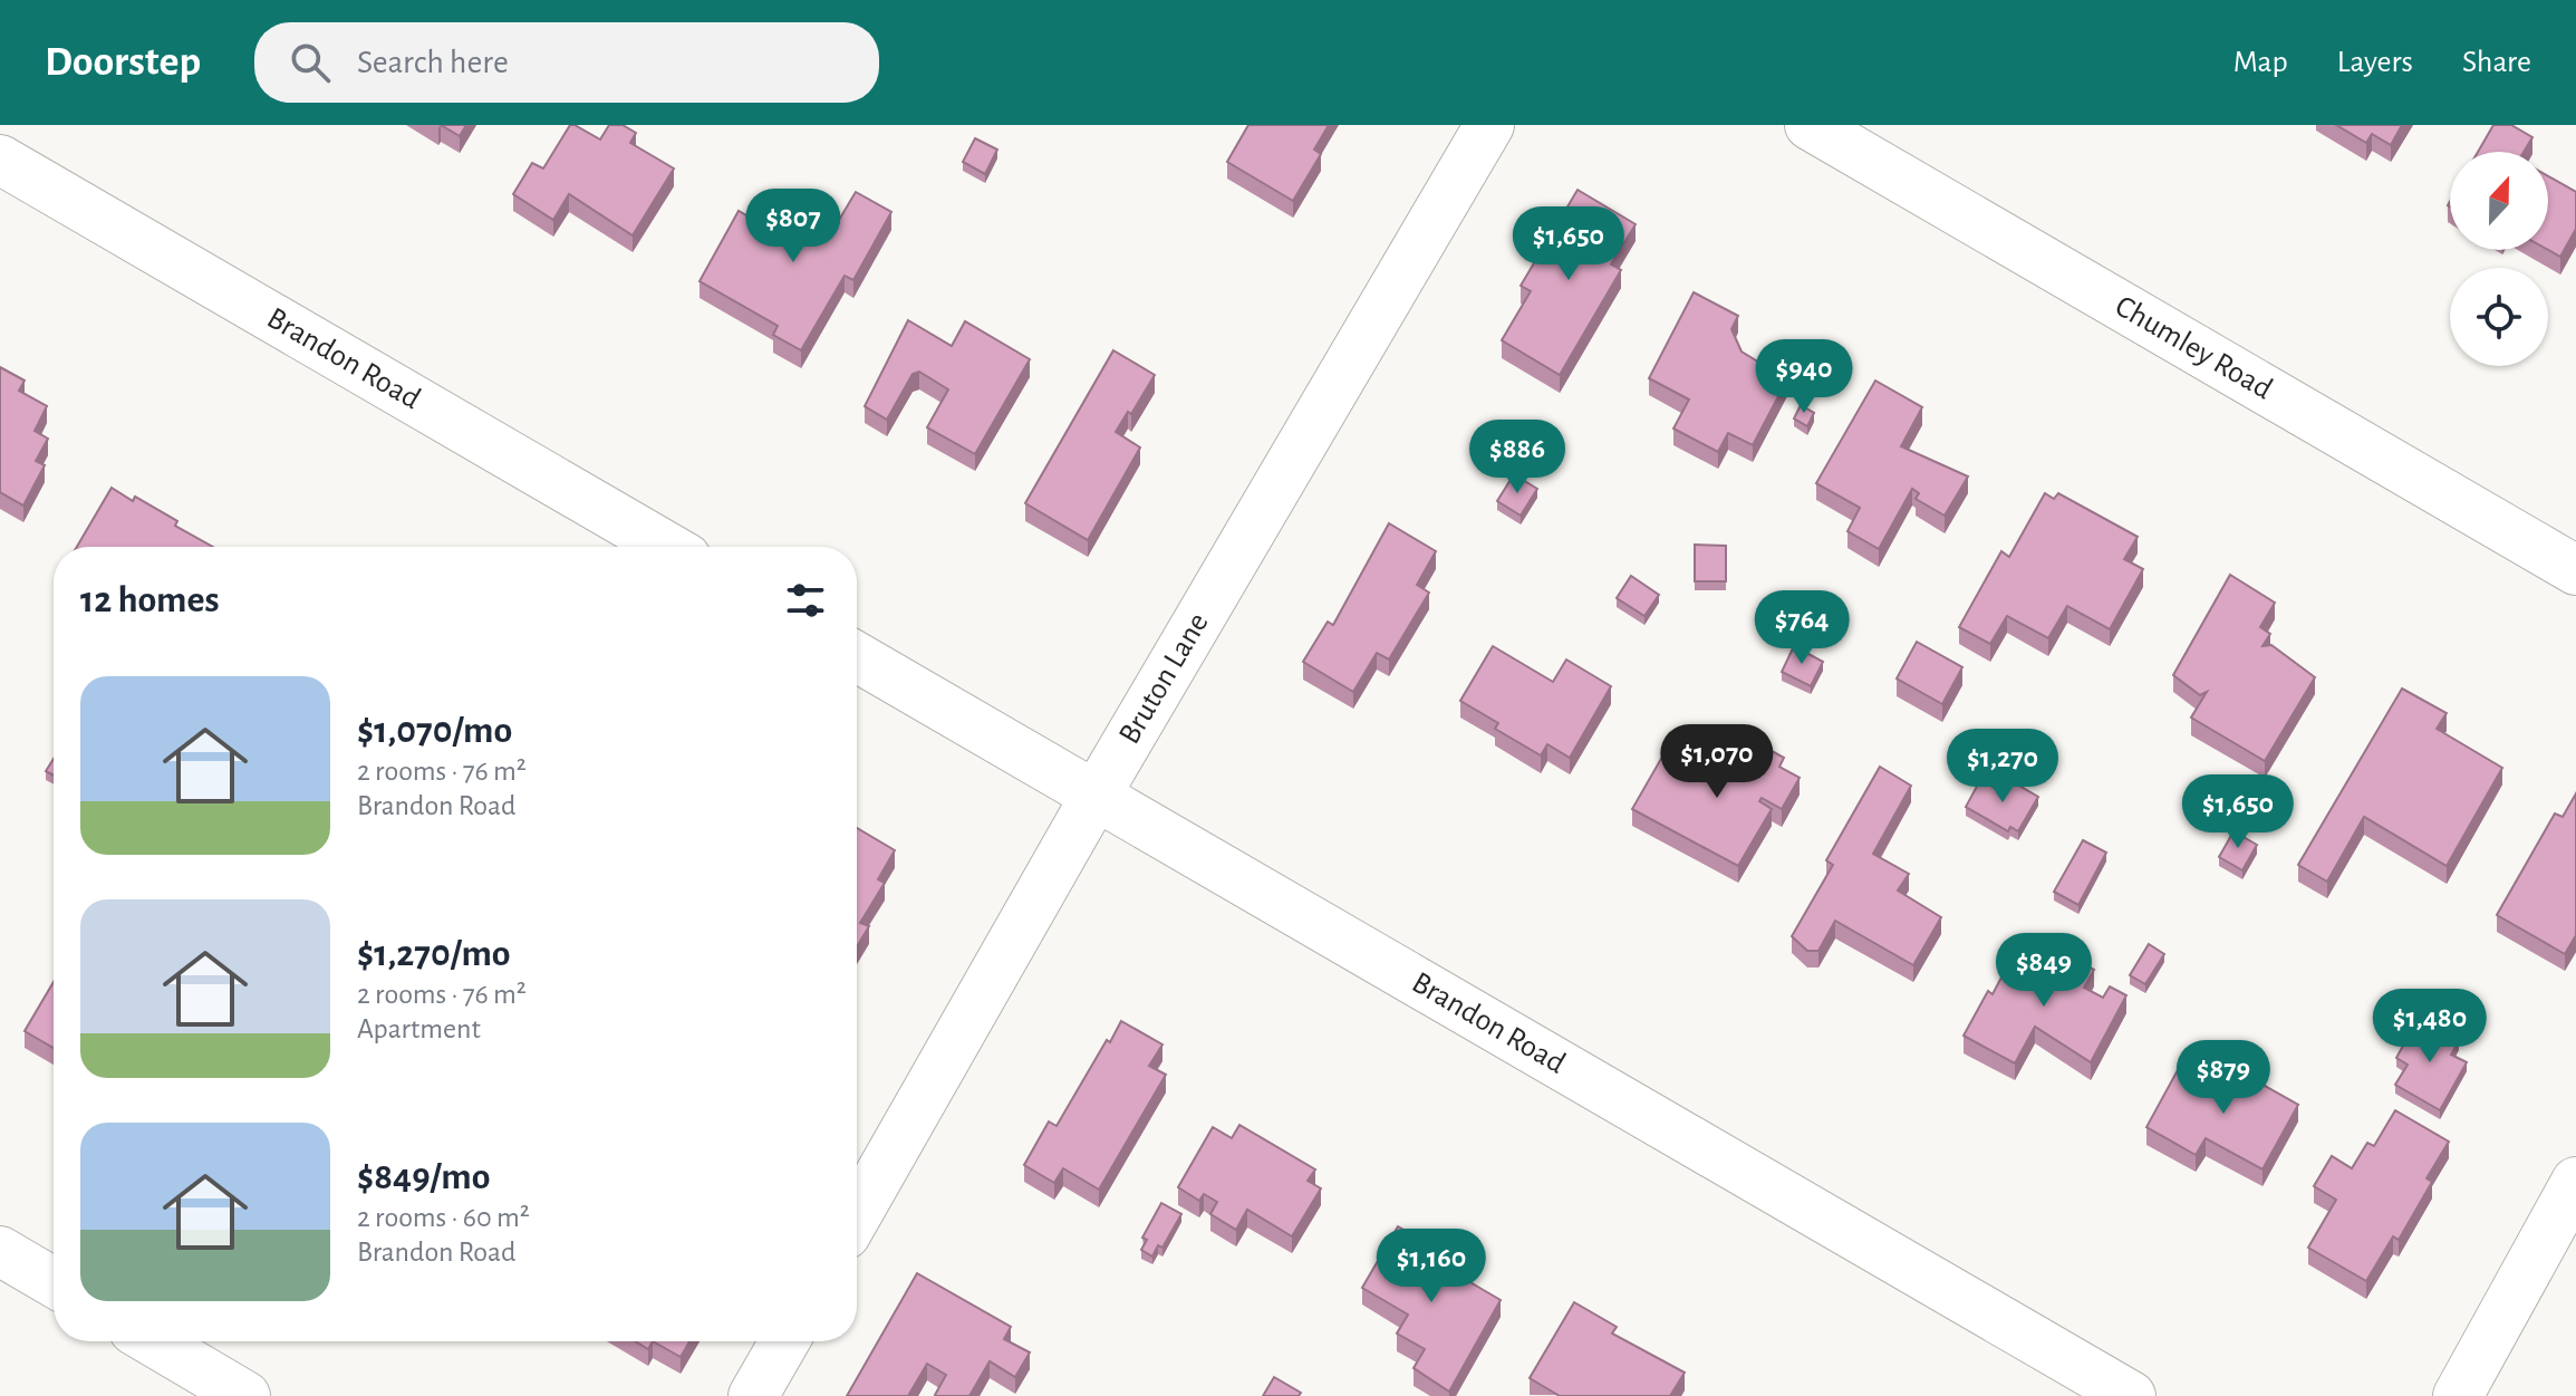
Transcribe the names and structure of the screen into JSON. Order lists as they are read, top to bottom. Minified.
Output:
{"streets":{"street":["Chumley Road","Brandon Road","Bruton Lane"]},"crossings":[["Brandon Road","Bruton Lane"]],"north":"top","page":{"header":"Doorstep","search":"Search here","nav":["Map","Layers","Share"],"price":["$807","$1,650","$940","$886","$764","$1,070","$1,270","$1,650","$849","$1,480","$879","$1,160"],"heading":"12 homes","list":[{"name":"$1,070/mo","note":"2 rooms · 76 m² · Brandon Road"},{"name":"$1,270/mo","note":"2 rooms · 76 m² · Apartment"},{"name":"$849/mo","note":"2 rooms · 60 m² · Brandon Road"}]}}
